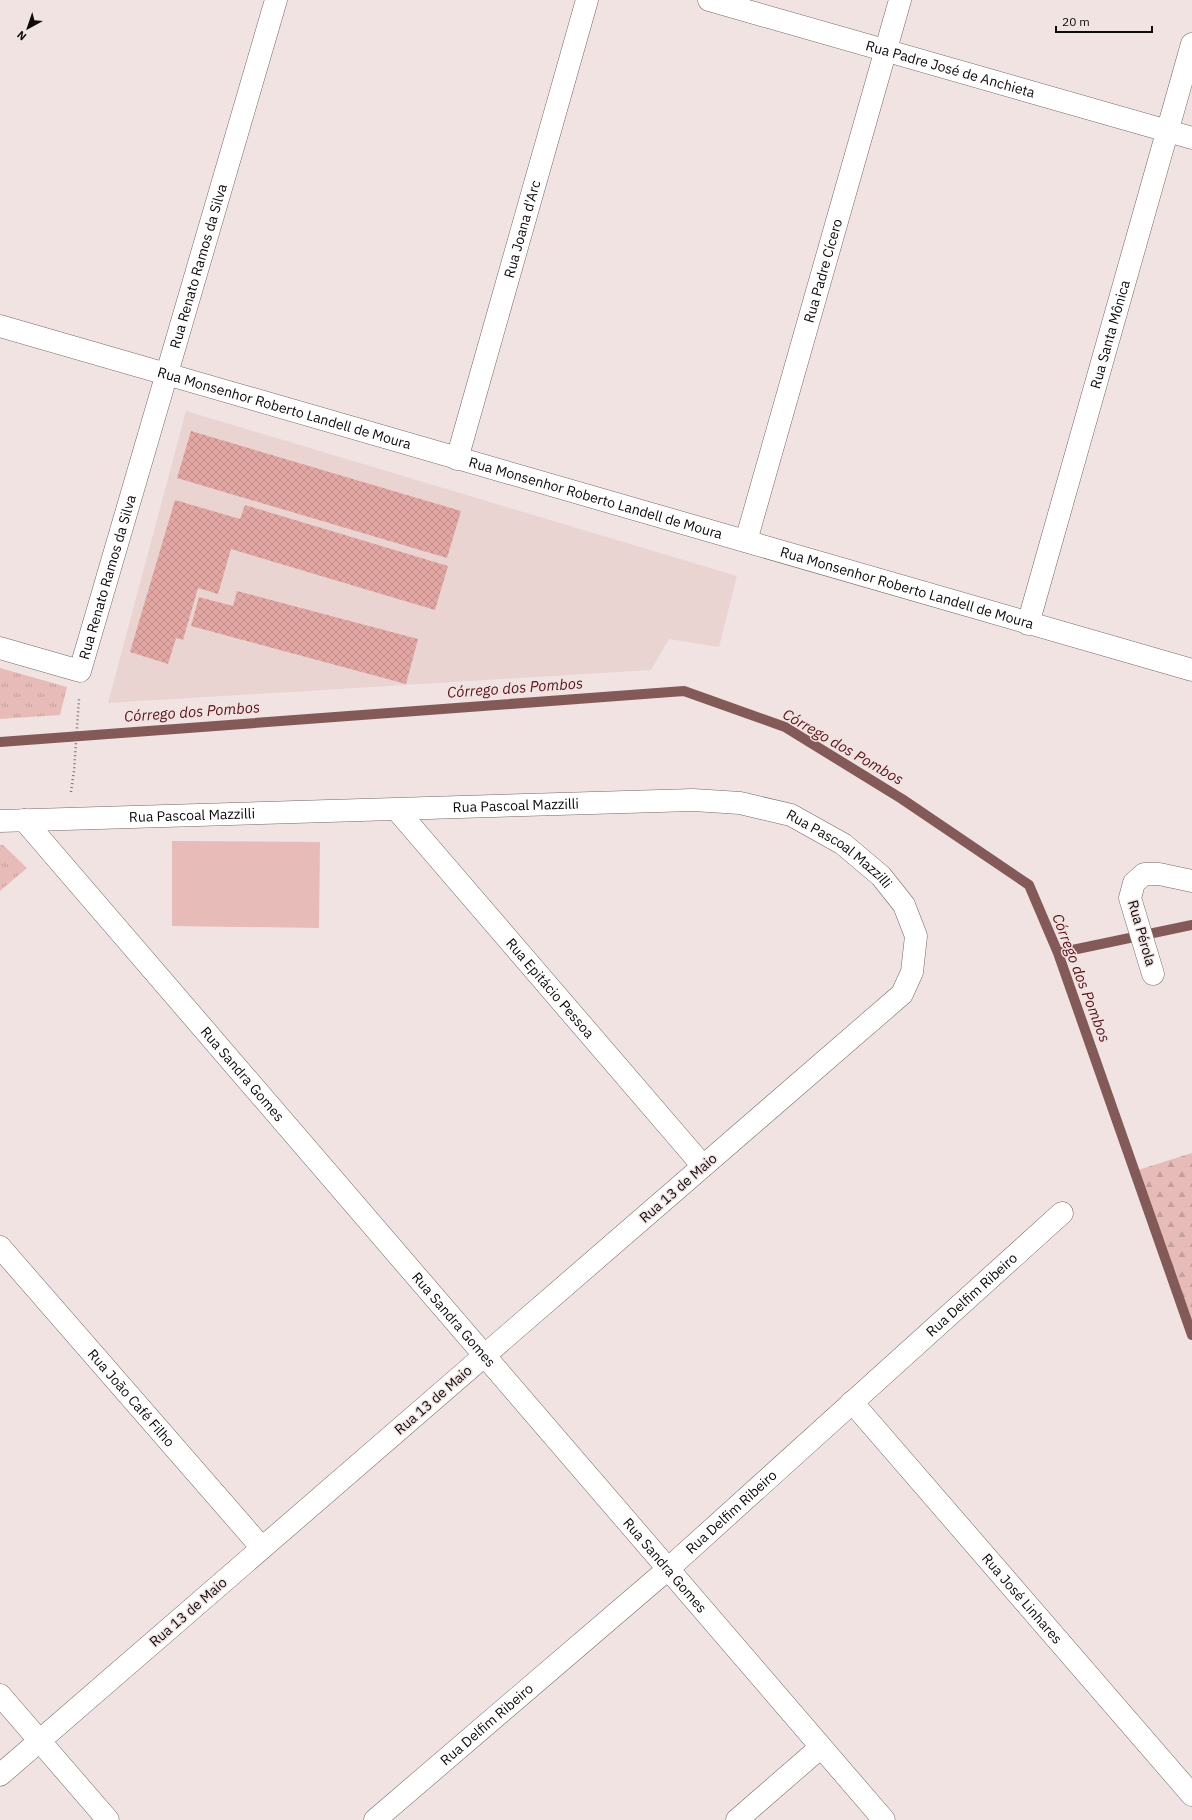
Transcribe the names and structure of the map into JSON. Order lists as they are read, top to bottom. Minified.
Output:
{"streets":{"street":["Rua Padre José de Anchieta","Rua Joana d'Arc","Rua Renato Ramos da Silva","Rua Padre Cícero","Rua Santa Mônica","Rua Monsenhor Roberto Landell de Moura","Rua Pascoal Mazzilli","Rua Pérola","Rua Epitácio Pessoa","Rua Sandra Gomes","Rua 13 de Maio","Rua Delfim Ribeiro","Rua João Café Filho","Rua José Linhares"]},"crossings":[["Rua Padre José de Anchieta","Rua Padre Cícero"],["Rua Padre José de Anchieta","Rua Santa Mônica"],["Rua Joana d'Arc","Rua Monsenhor Roberto Landell de Moura"],["Rua Renato Ramos da Silva","Rua Monsenhor Roberto Landell de Moura"],["Rua Padre Cícero","Rua Monsenhor Roberto Landell de Moura"],["Rua Santa Mônica","Rua Monsenhor Roberto Landell de Moura"],["Rua Pascoal Mazzilli","Rua Epitácio Pessoa"],["Rua Pascoal Mazzilli","Rua Sandra Gomes"],["Rua Pascoal Mazzilli","Rua 13 de Maio"],["Rua Epitácio Pessoa","Rua 13 de Maio"],["Rua Sandra Gomes","Rua 13 de Maio"],["Rua Sandra Gomes","Rua Delfim Ribeiro"],["Rua 13 de Maio","Rua João Café Filho"],["Rua Delfim Ribeiro","Rua José Linhares"]],"water":["Córrego dos Pombos"],"scale_bar":"20 m","north":"bottom left"}
